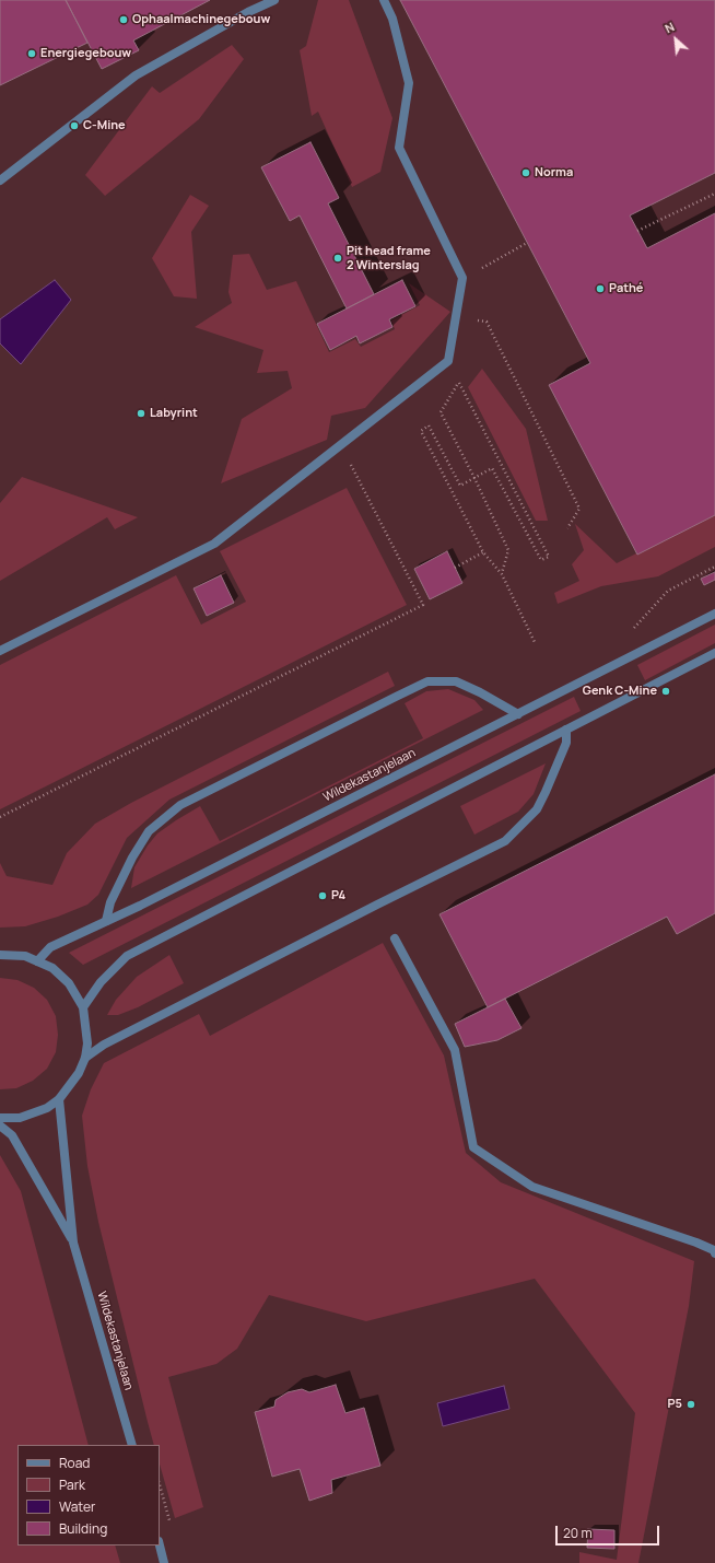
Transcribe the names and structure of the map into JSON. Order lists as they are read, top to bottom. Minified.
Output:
{"streets":{"street":["Wildekastanjelaan"]},"places":["Ophaalmachinegebouw","Energiegebouw","C-Mine","Norma","Pit head frame 2 Winterslag","Pathé","Labyrint","Genk C-Mine","P4","P5"],"legend":["Road","Park","Water","Building"],"scale_bar":"20 m","north":"top left"}
